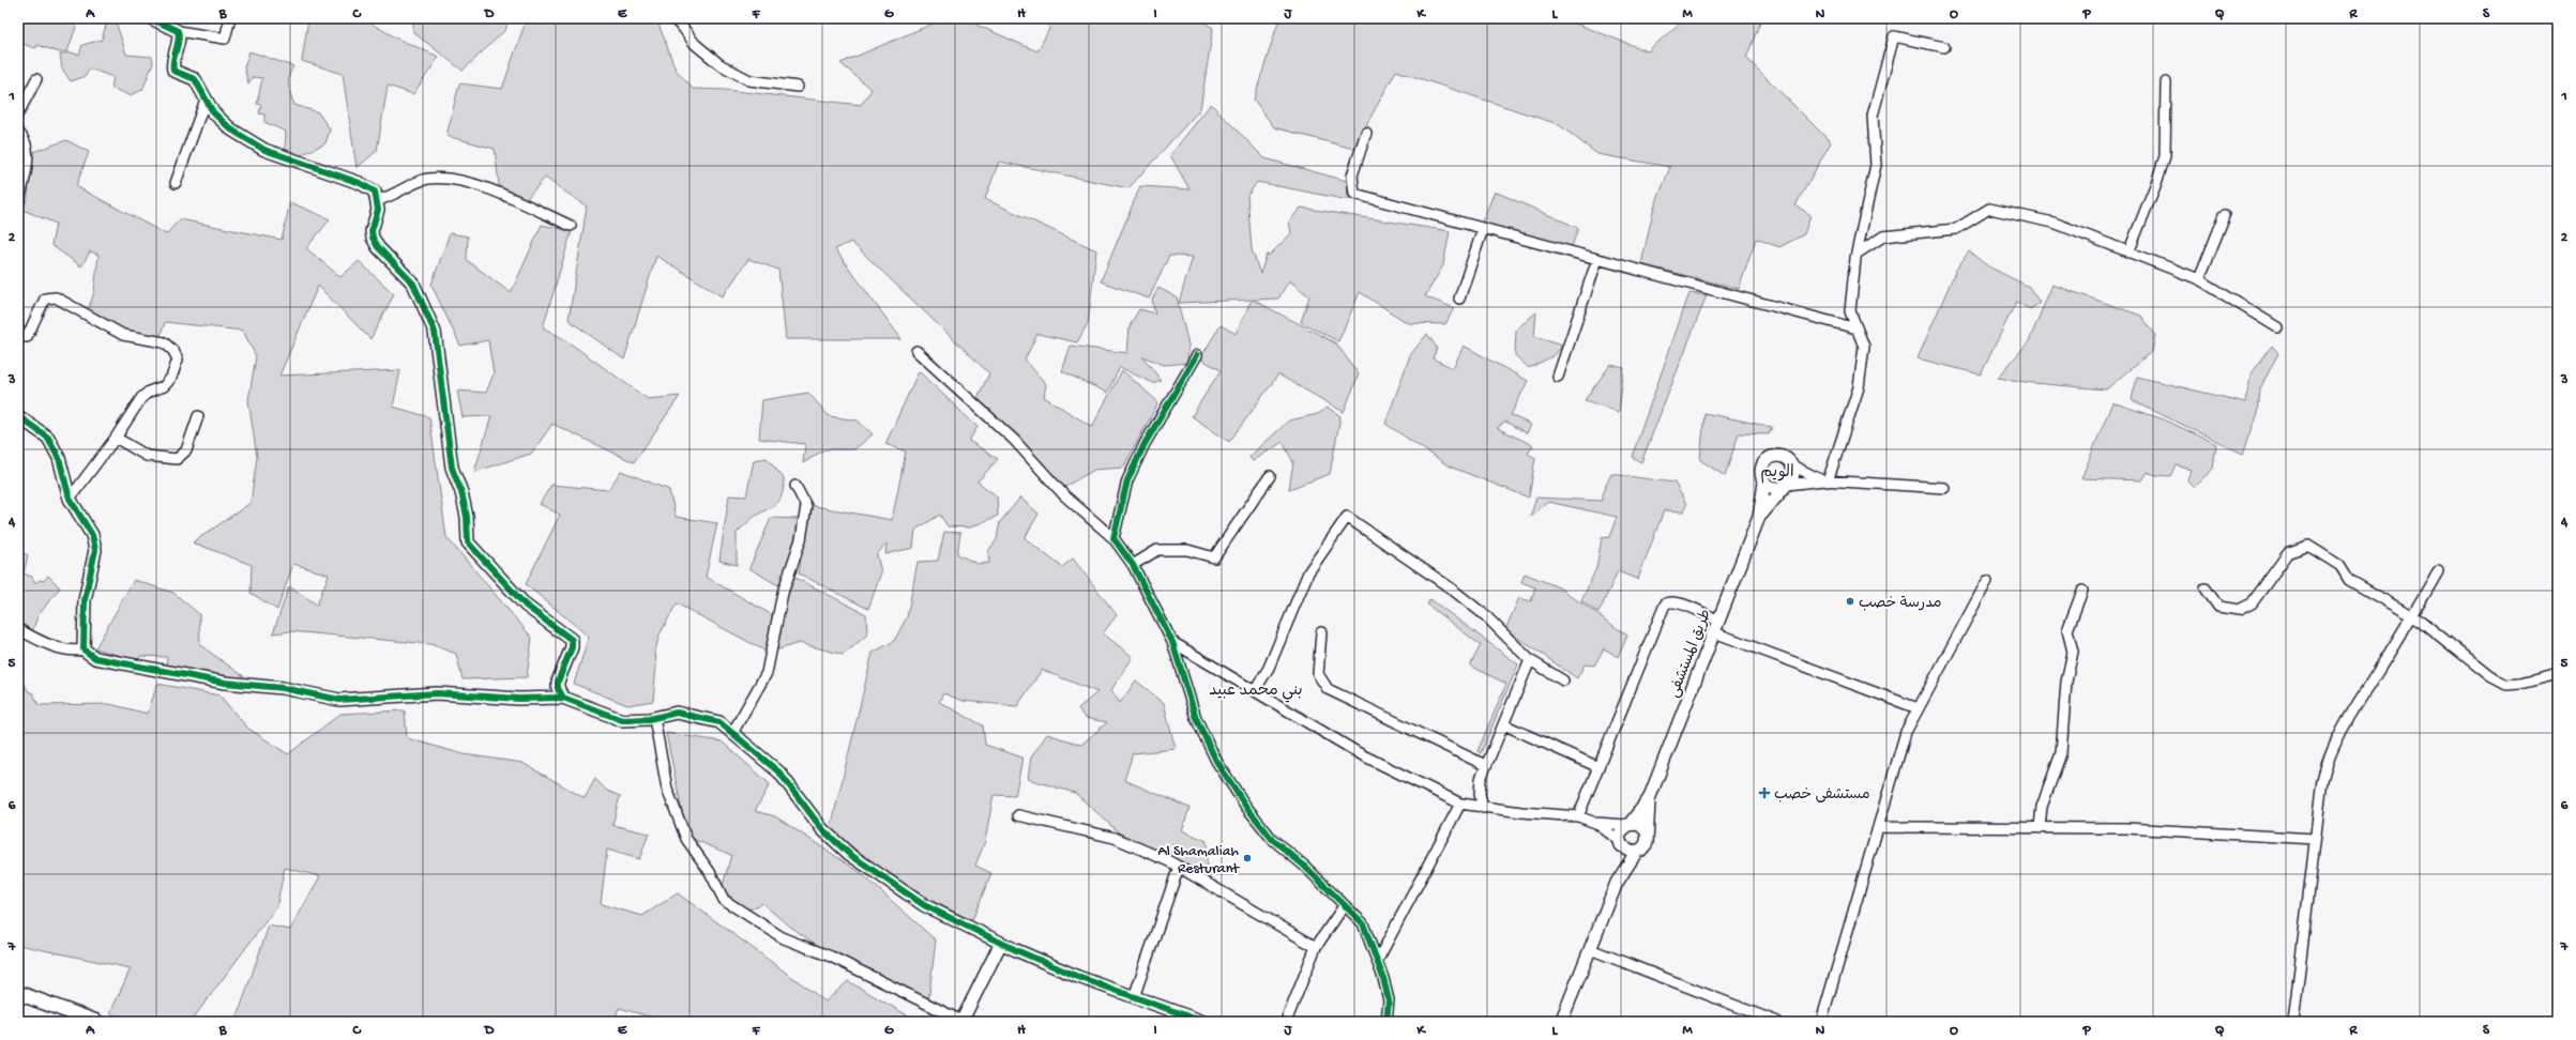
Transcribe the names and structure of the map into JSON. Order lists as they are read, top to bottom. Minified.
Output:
{"streets":{"street":["طريق المستشفى"]},"districts":["الويم","بني محمد عبيد"],"places":{"other":["مدرسة خصب","Al Shamaliah Resturant"],"health":["مستشفى خصب"]},"grid":{"columns":["A","B","C","D","E","F","G","H","I","J","K","L","M","N","O","P","Q","R","S"],"rows":["1","2","3","4","5","6","7"]}}
